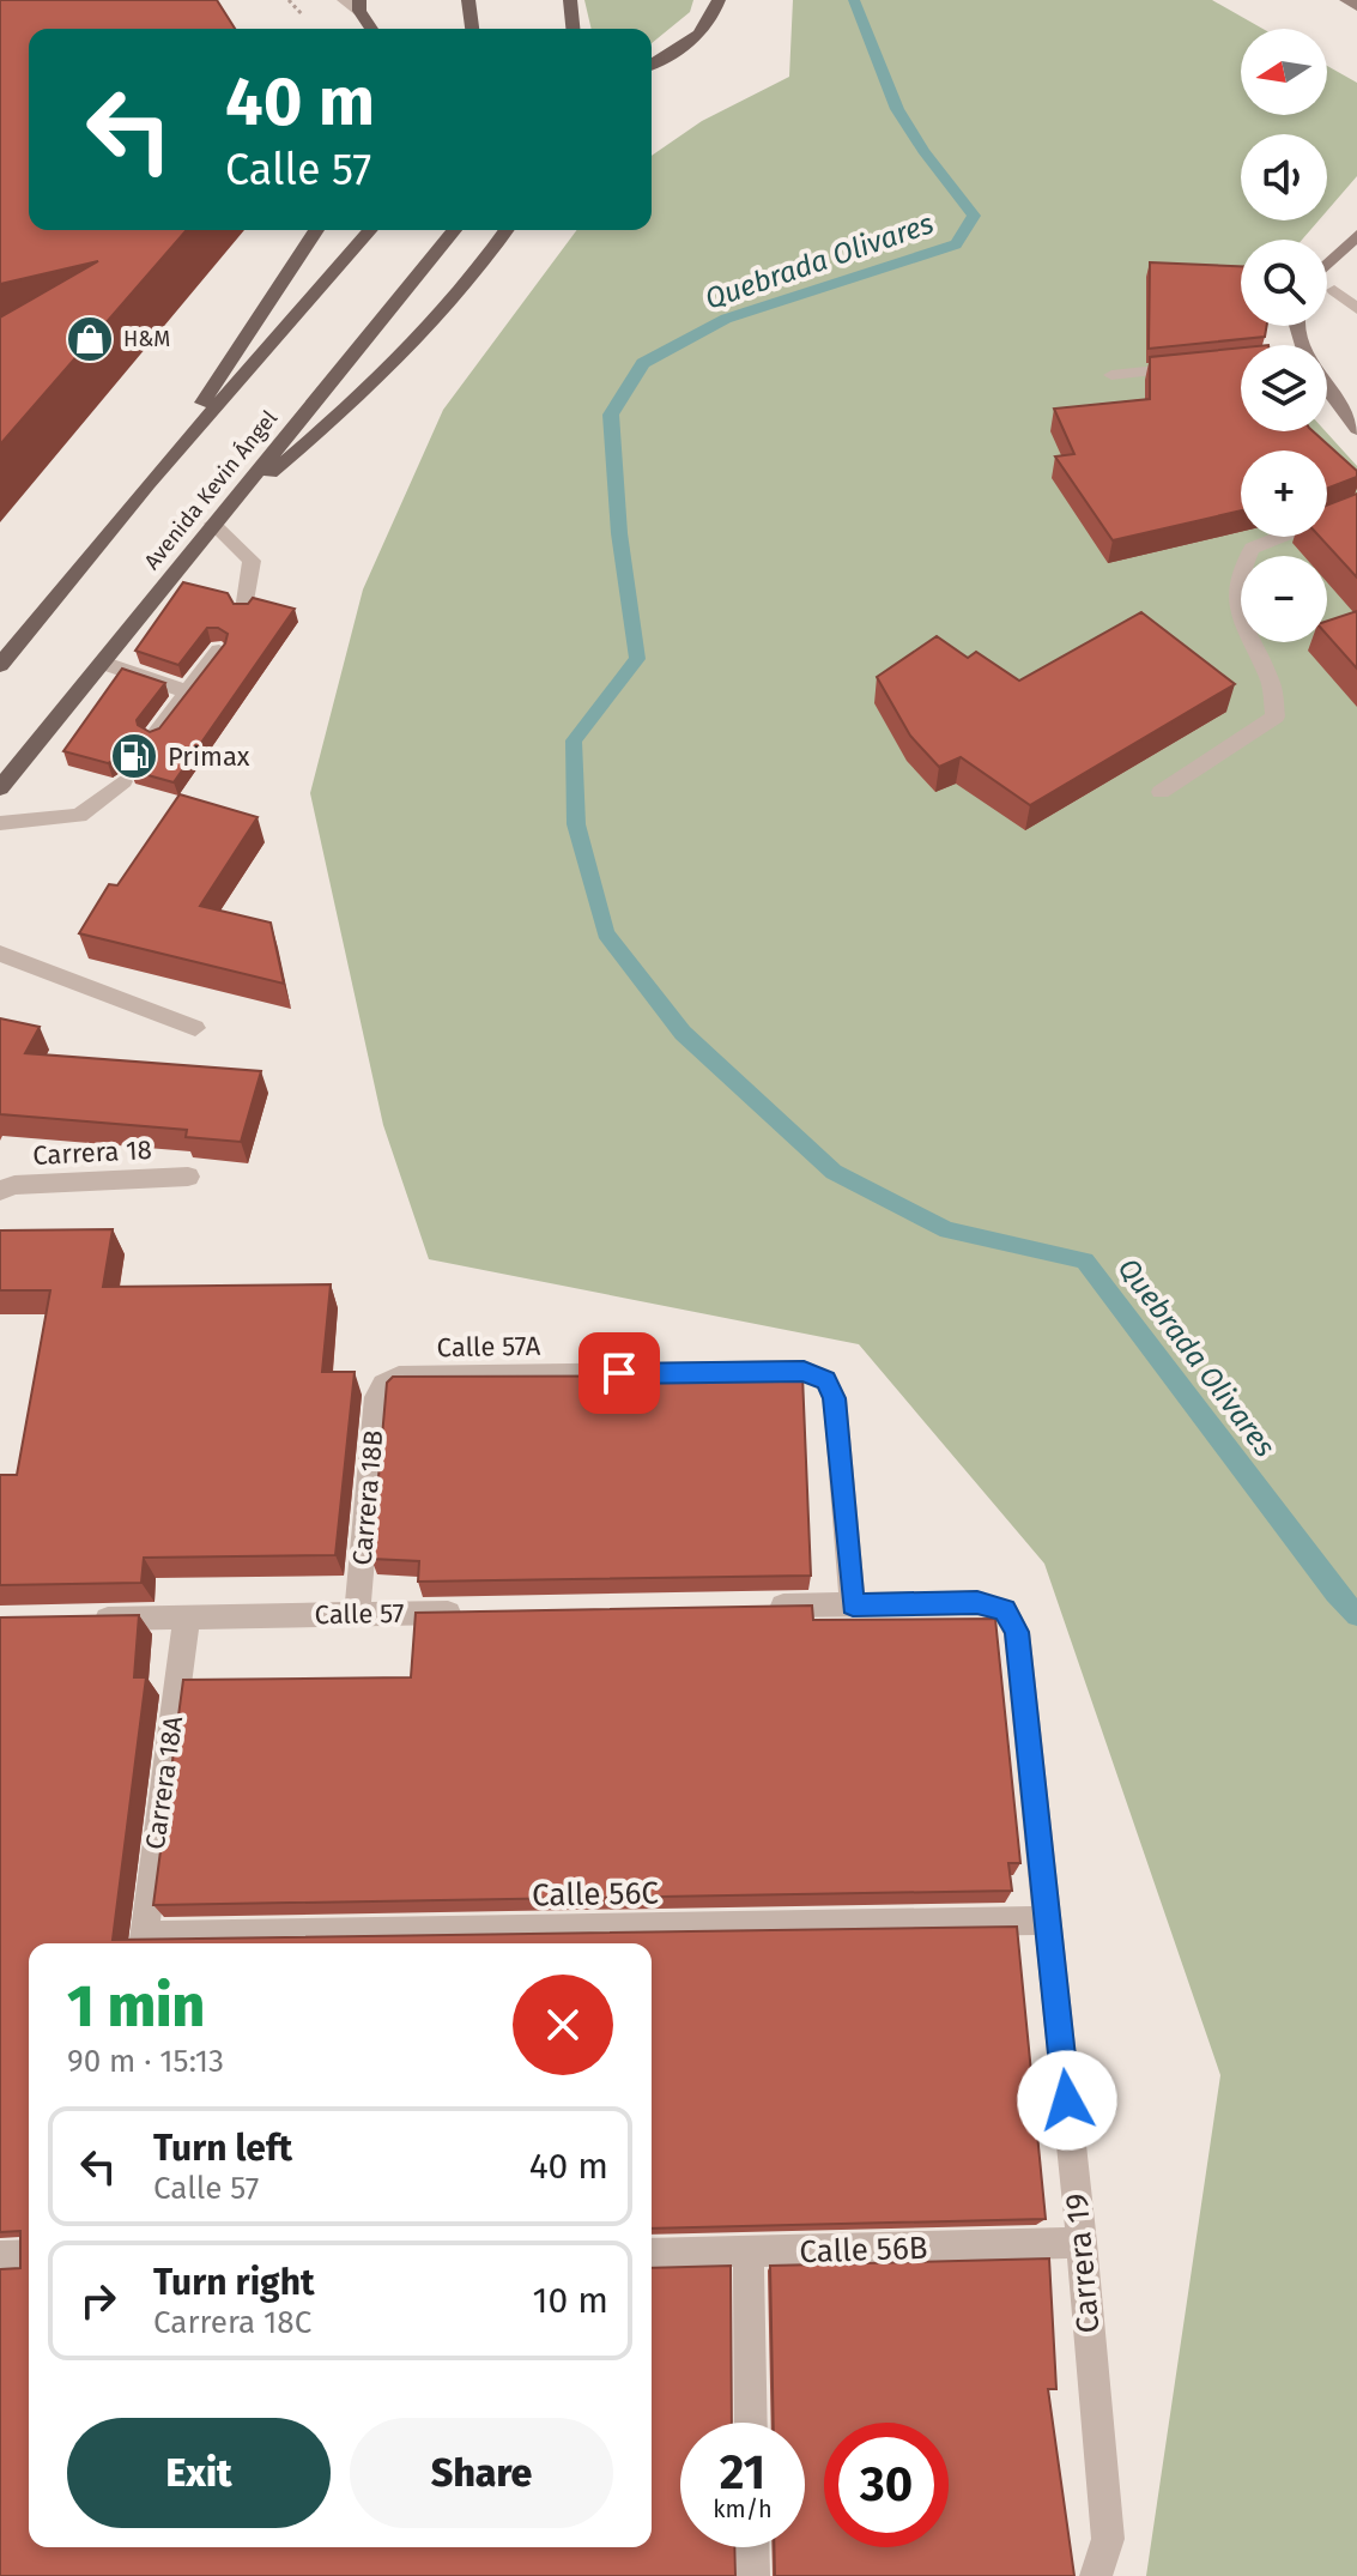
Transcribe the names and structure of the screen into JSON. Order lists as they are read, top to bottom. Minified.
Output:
{"streets":{"main road":["Avenida Kevin Ángel"],"street":["Carrera 18","Calle 57A","Carrera 18B","Calle 57","Carrera 18A","Calle 56C","Calle 56B","Carrera 19"]},"crossings":[["Calle 57A","Carrera 18B"],["Calle 57A","Carrera 19"],["Carrera 18B","Calle 57"],["Calle 57","Carrera 18A"],["Carrera 18A","Calle 56C"],["Calle 56C","Carrera 19"],["Calle 56B","Carrera 19"]],"water":["Quebrada Olivares"],"places":{"shop":["H&M"],"fuel station":["Primax"]},"north":"left","page":{"map_buttons":["+","−"],"turn":["40 m","Calle 57"],"heading":["1 min","90 m · 15:13"],"list":[{"name":"Turn left","note":"Calle 57","value":"40 m"},{"name":"Turn right","note":"Carrera 18C","value":"10 m"}],"buttons":["Exit","Share"],"speed":"21 km/h","limit":"30"}}
